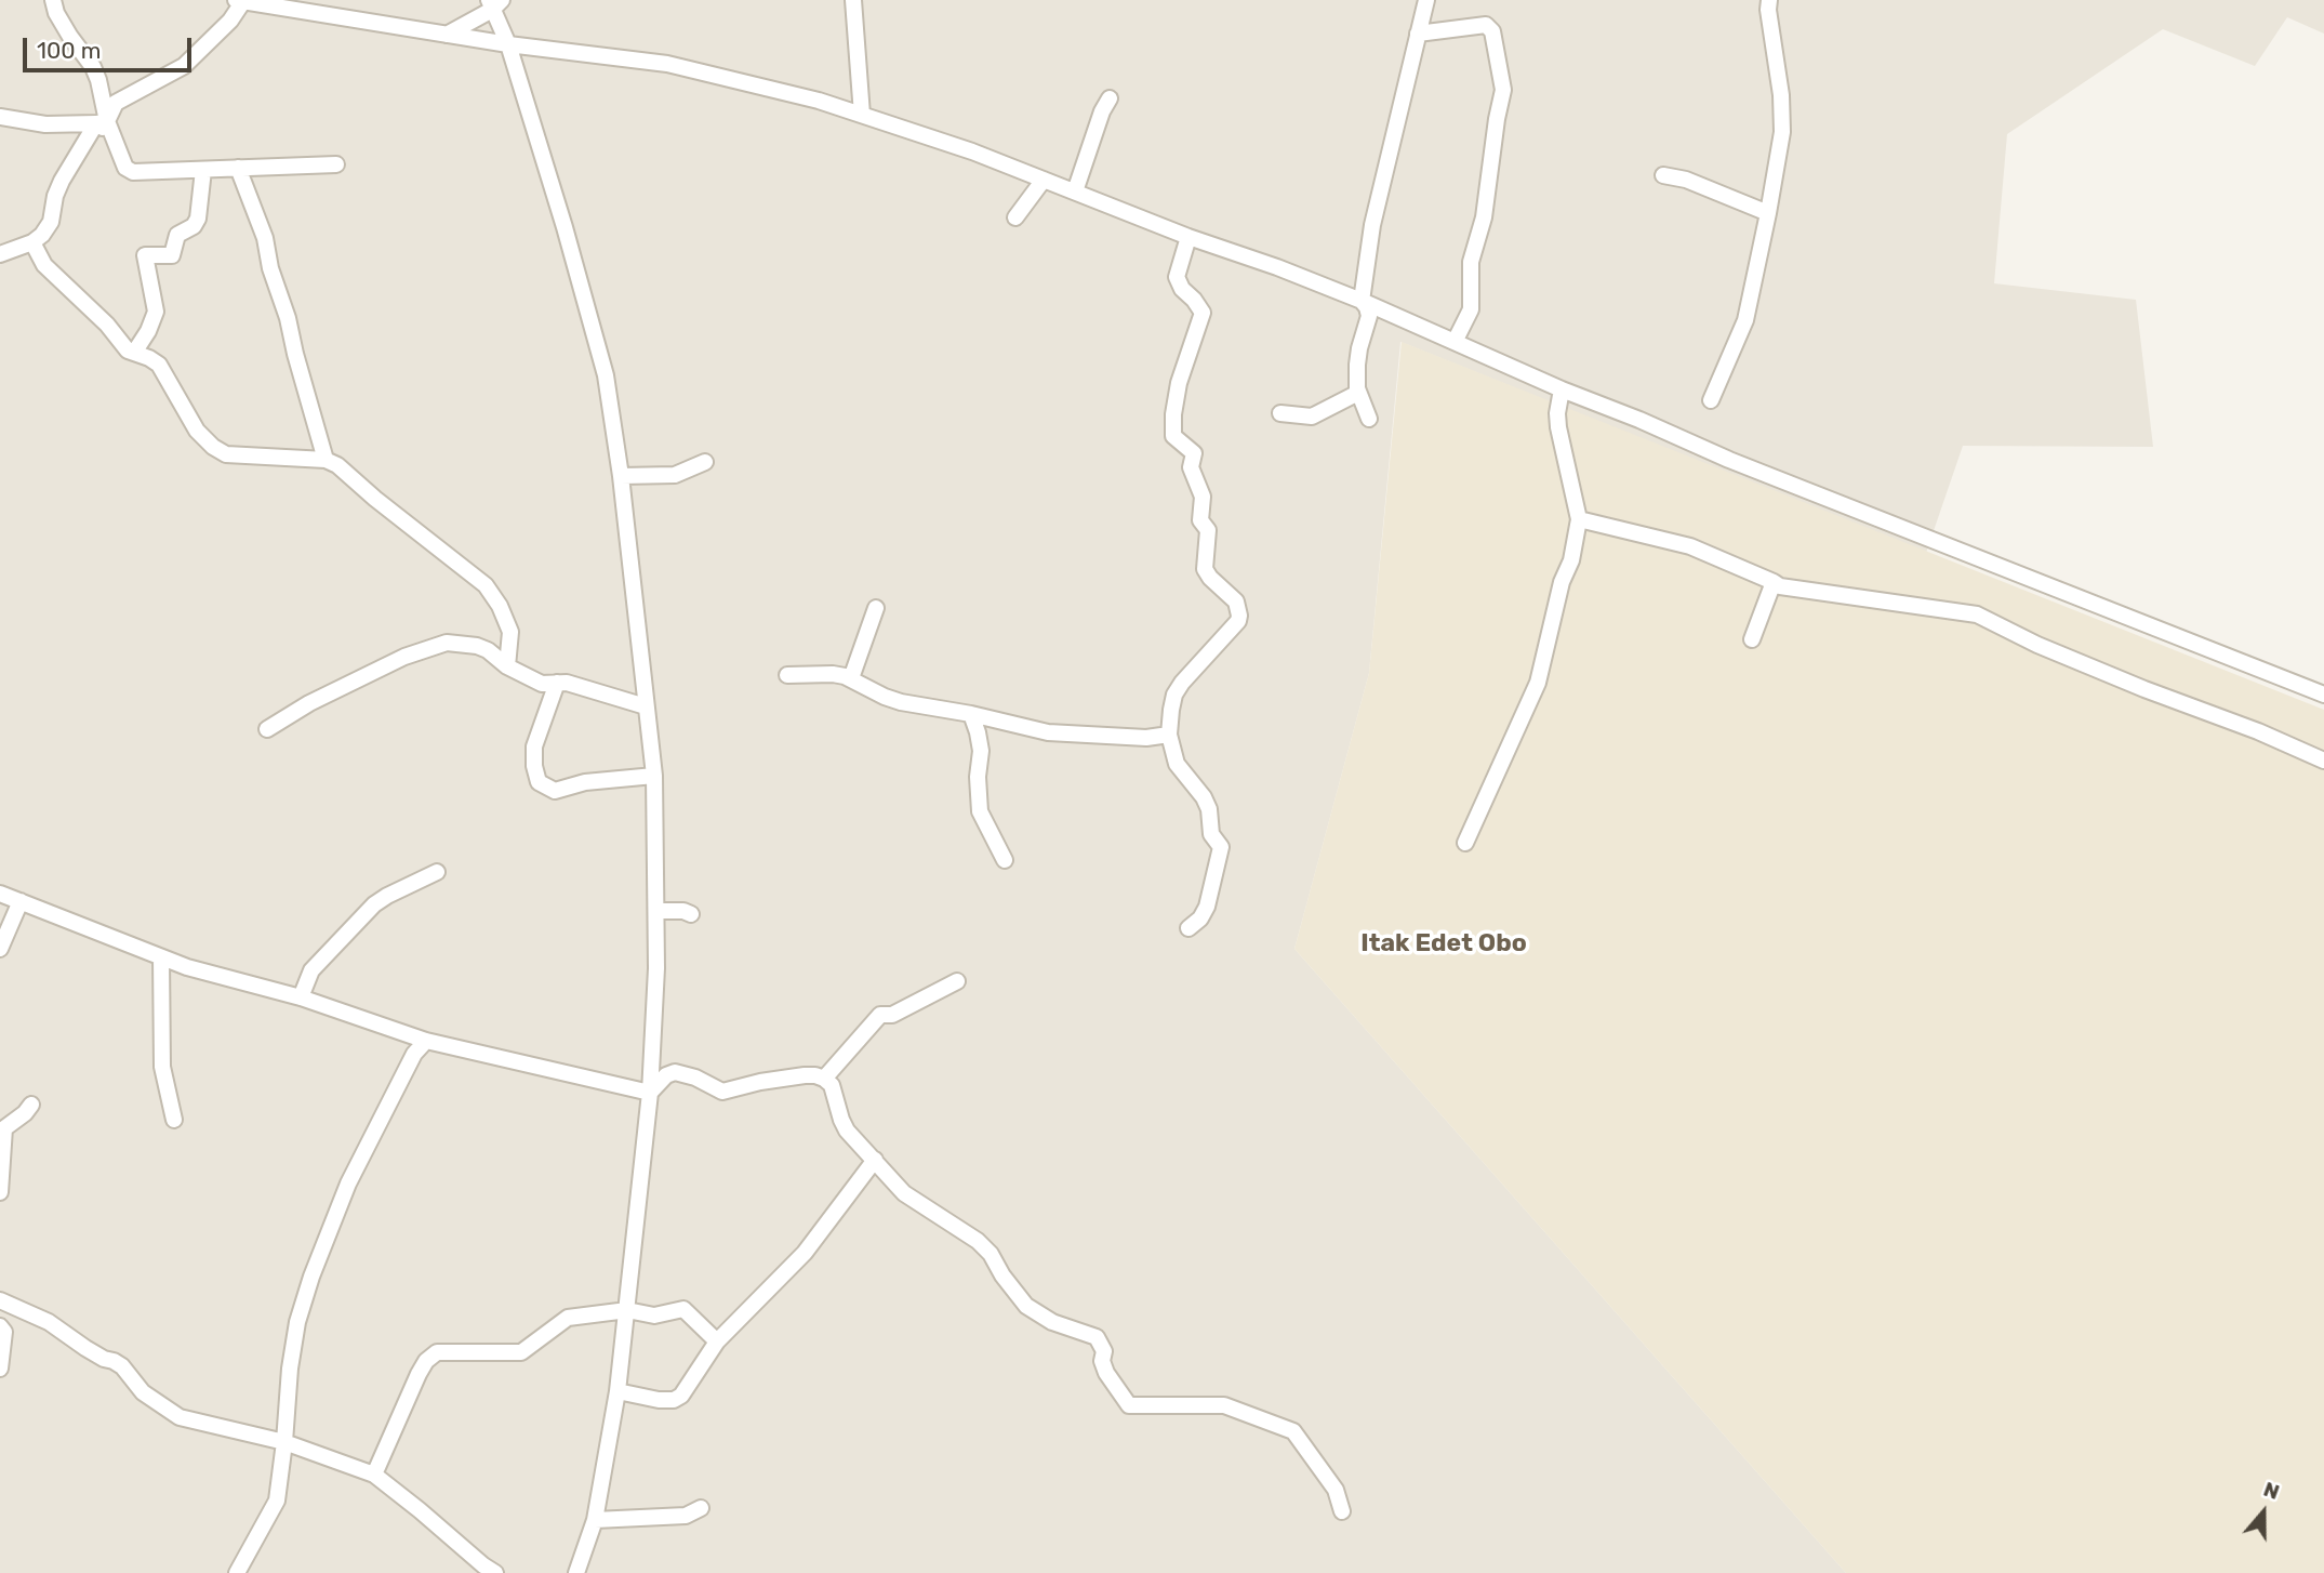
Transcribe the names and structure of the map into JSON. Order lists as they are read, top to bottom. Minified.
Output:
{"districts":["Itak Edet Obo"],"scale_bar":"100 m","north":"top"}
